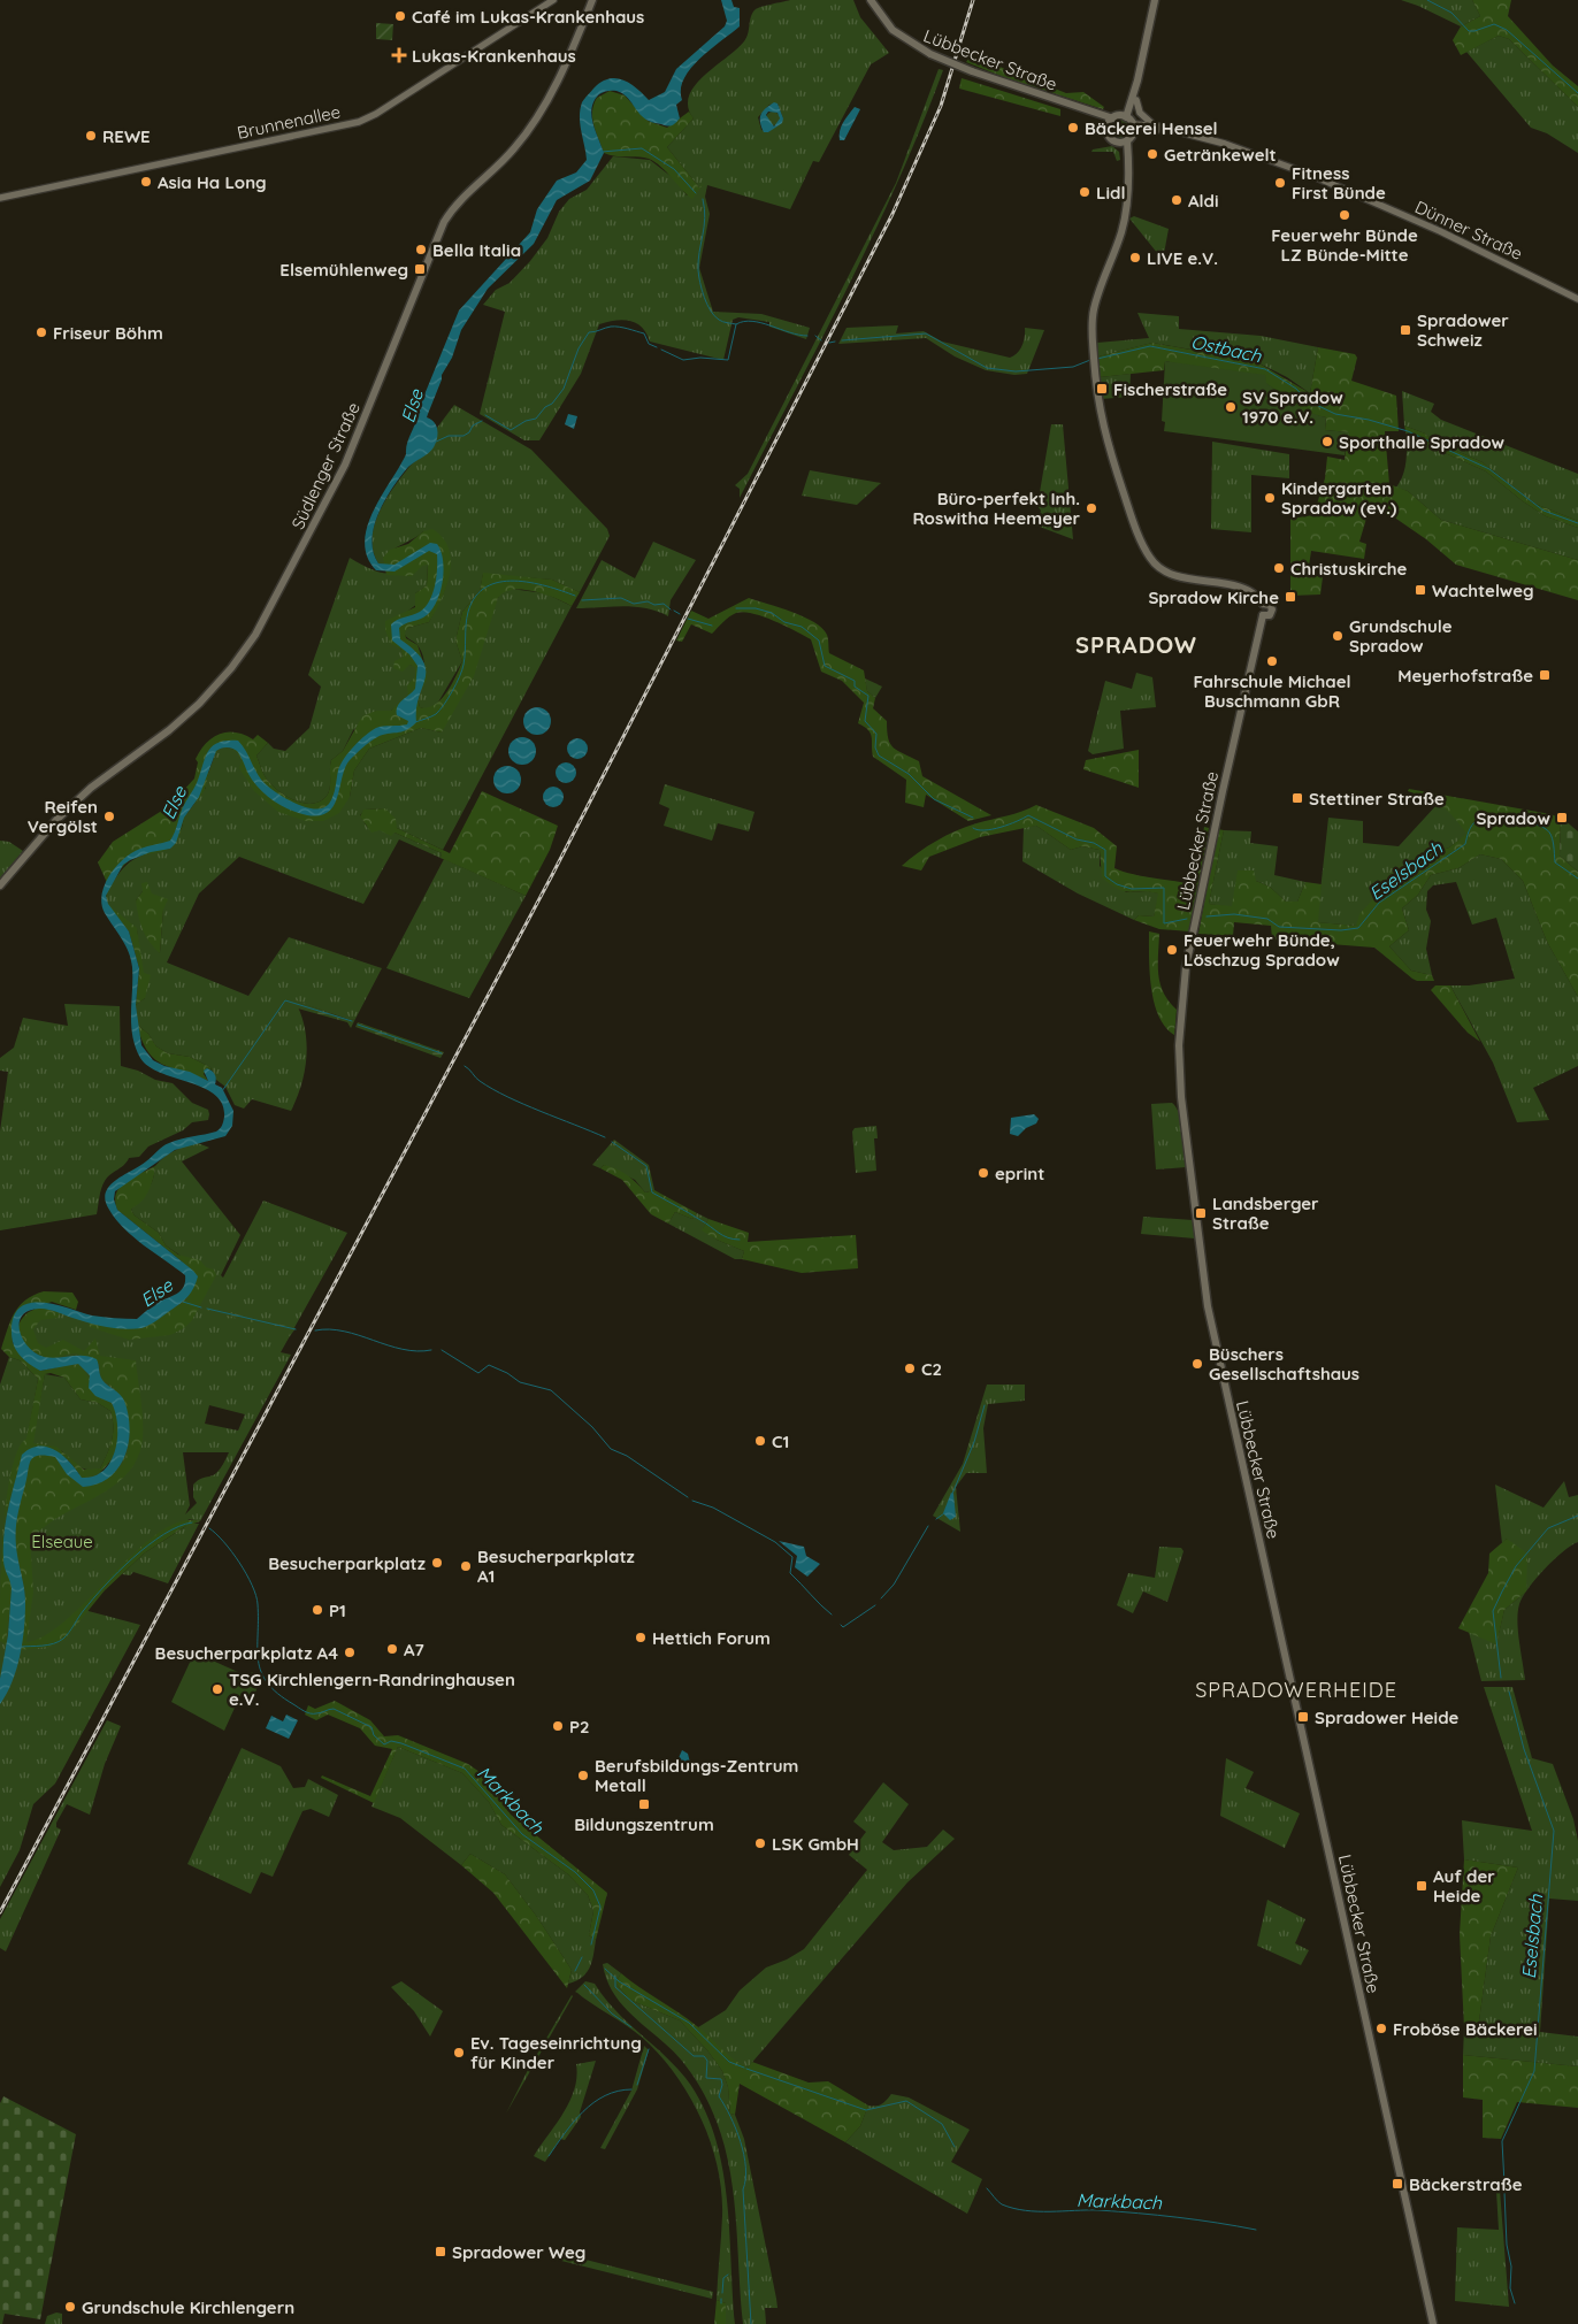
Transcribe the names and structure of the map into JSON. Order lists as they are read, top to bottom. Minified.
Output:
{"streets":{"main road":["Lübbecker Straße","Südlenger Straße"],"street":["Brunnenallee","Dünner Straße"]},"districts":["SPRADOW","SPRADOWERHEIDE"],"water":["Ostbach","Else","Eselsbach","Markbach"],"parks":["Elseaue"],"places":{"other":["Café im Lukas-Krankenhaus","Bäckerei Hensel","REWE","Getränkewelt","Asia Ha Long","Fitness First Bünde","Lidl","Aldi","Feuerwehr Bünde LZ Bünde-Mitte","Bella Italia","LIVE e.V.","Friseur Böhm","SV Spradow 1970 e.V.","Sporthalle Spradow","Kindergarten Spradow (ev.)","Büro-perfekt Inh. Roswitha Heemeyer","Christuskirche","Grundschule Spradow","Fahrschule Michael Buschmann GbR","Reifen Vergölst","Feuerwehr Bünde, Löschzug Spradow","eprint","Büschers Gesellschaftshaus","C2","C1","Besucherparkplatz","Besucherparkplatz A1","P1","Hettich Forum","A7","Besucherparkplatz A4","TSG Kirchlengern-Randringhausen e.V.","P2","Berufsbildungs-Zentrum Metall","LSK GmbH","Froböse Bäckerei","Ev. Tageseinrichtung für Kinder","Grundschule Kirchlengern"],"health":["Lukas-Krankenhaus"],"transit":["Elsemühlenweg","Spradower Schweiz","Fischerstraße","Wachtelweg","Spradow Kirche","Meyerhofstraße","Stettiner Straße","Spradow","Landsberger Straße","Spradower Heide","Bildungszentrum","Auf der Heide","Bäckerstraße","Spradower Weg"]}}
